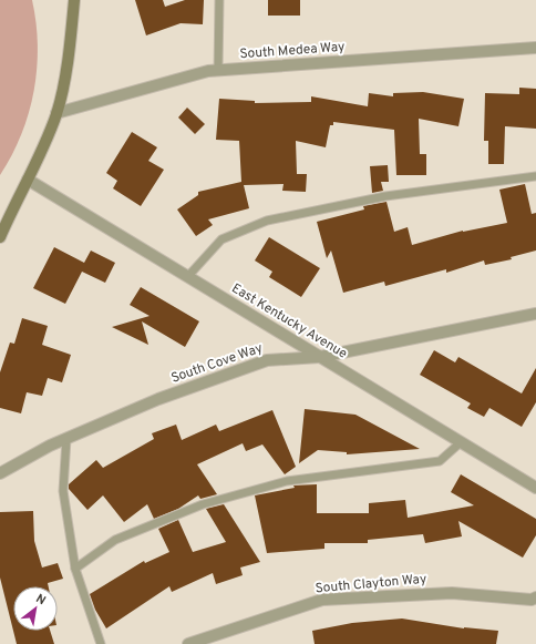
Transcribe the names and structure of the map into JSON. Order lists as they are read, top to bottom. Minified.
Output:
{"streets":{"street":["South Medea Way","East Kentucky Avenue","South Cove Way","South Clayton Way"]},"crossings":[["East Kentucky Avenue","South Cove Way"]],"north":"top right"}
